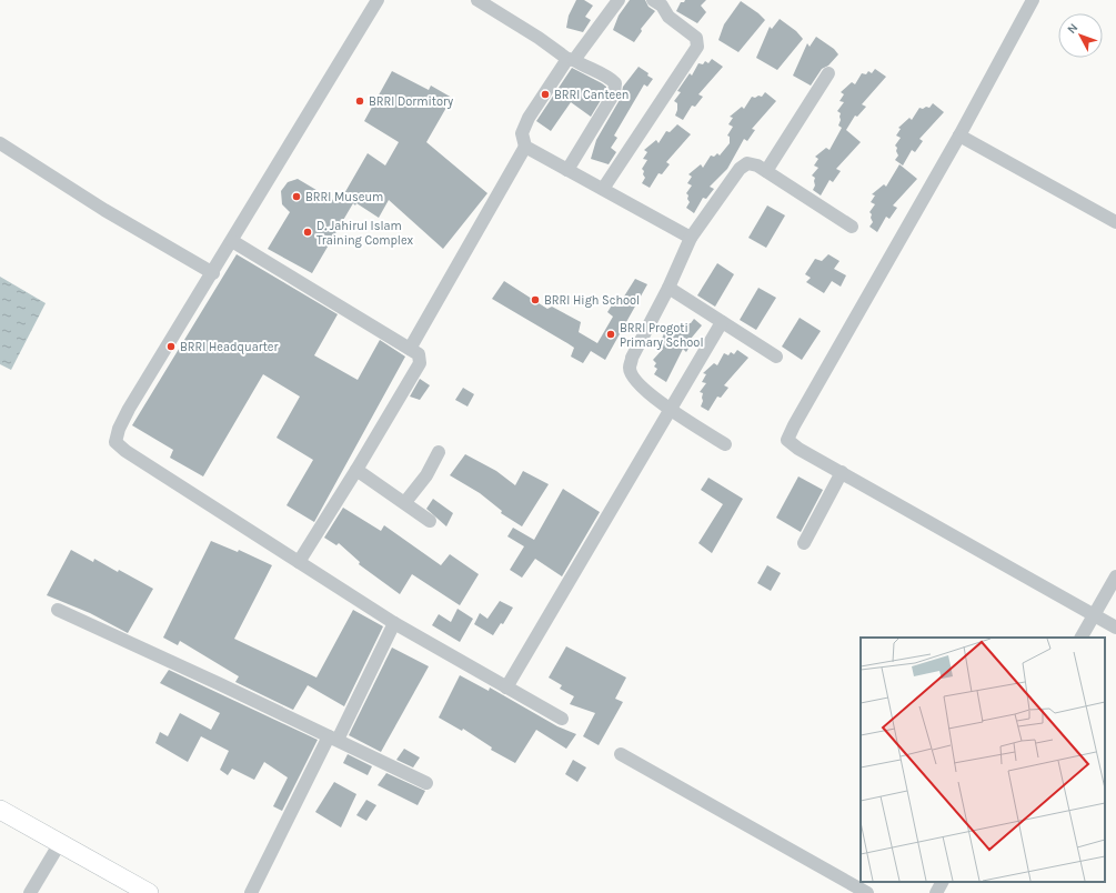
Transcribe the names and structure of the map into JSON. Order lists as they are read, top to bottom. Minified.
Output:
{"places":["BRRI Canteen","BRRI Dormitory","BRRI Museum","D. Jahirul Islam Training Complex","BRRI High School","BRRI Progoti Primary School","BRRI Headquarter"],"north":"top left"}
